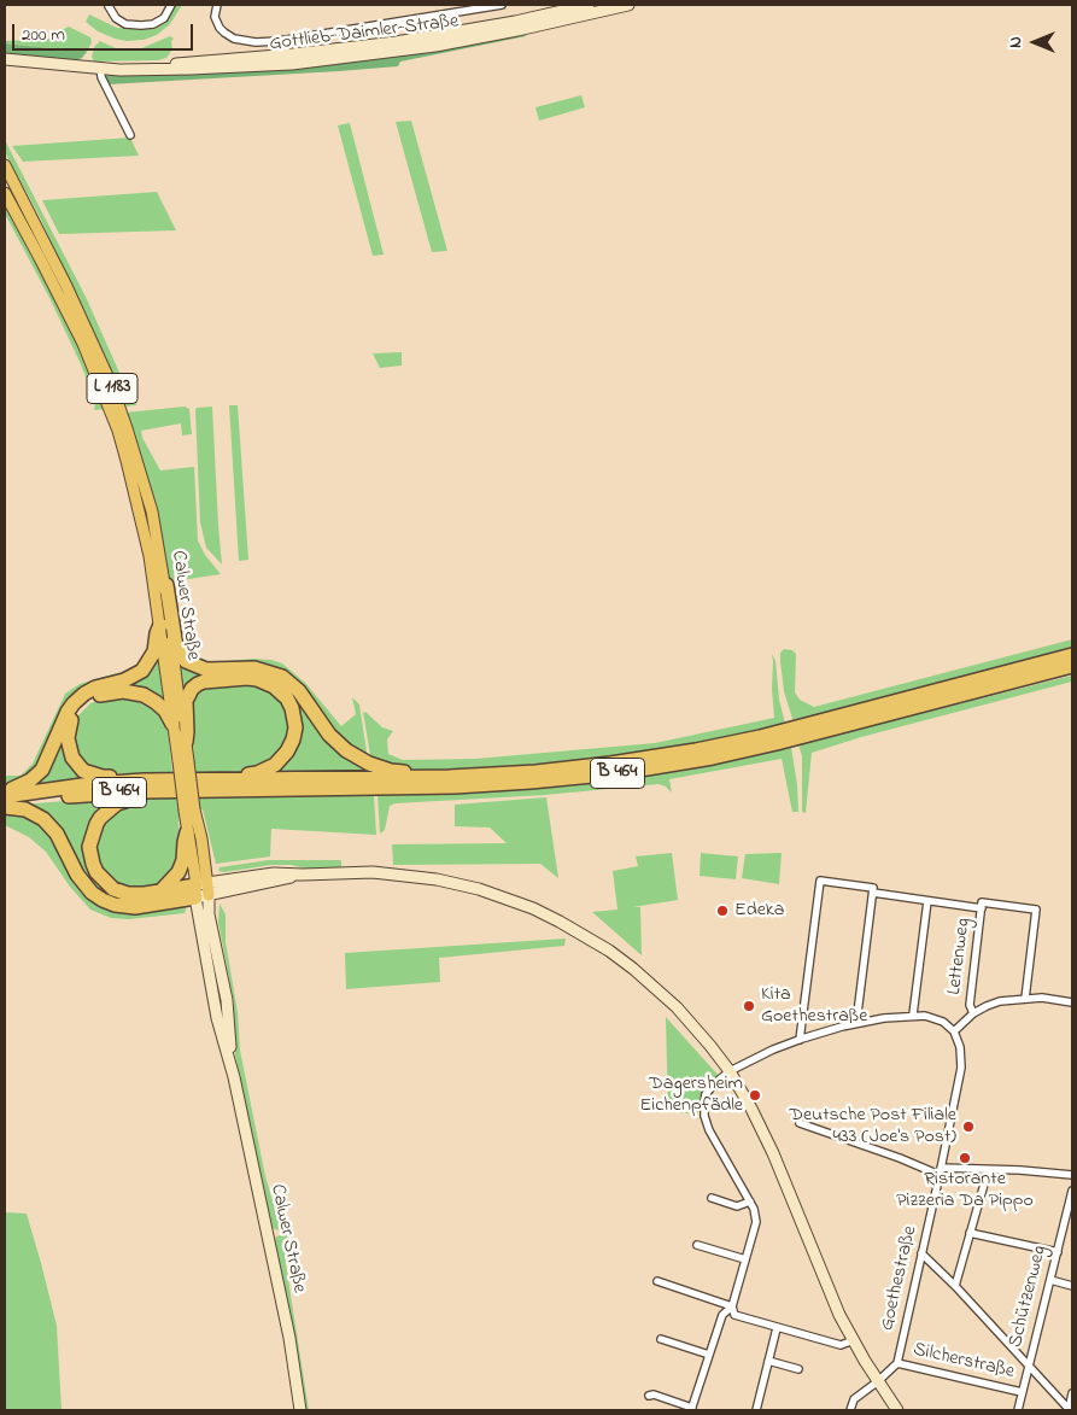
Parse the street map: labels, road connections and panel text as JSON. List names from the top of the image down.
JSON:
{
  "streets": {
    "highway": ["B 464"],
    "main road": ["Gottlieb-Daimler-Straße", "L 1183", "Calwer Straße"],
    "street": [
      "Lettenweg",
      "Goethestraße",
      "Schützenweg",
      "Silcherstraße"
    ]
  },
  "crossings": [
    ["Goethestraße", "Silcherstraße"],
    ["Schützenweg", "Silcherstraße"]
  ],
  "places": [
    "Edeka",
    "Kita Goethestraße",
    "Dagersheim Eichenpfädle",
    "Deutsche Post Filiale 433 (Joe's Post)",
    "Ristorante Pizzeria Da Pippo"
  ],
  "scale_bar": "200 m",
  "north": "left"
}
